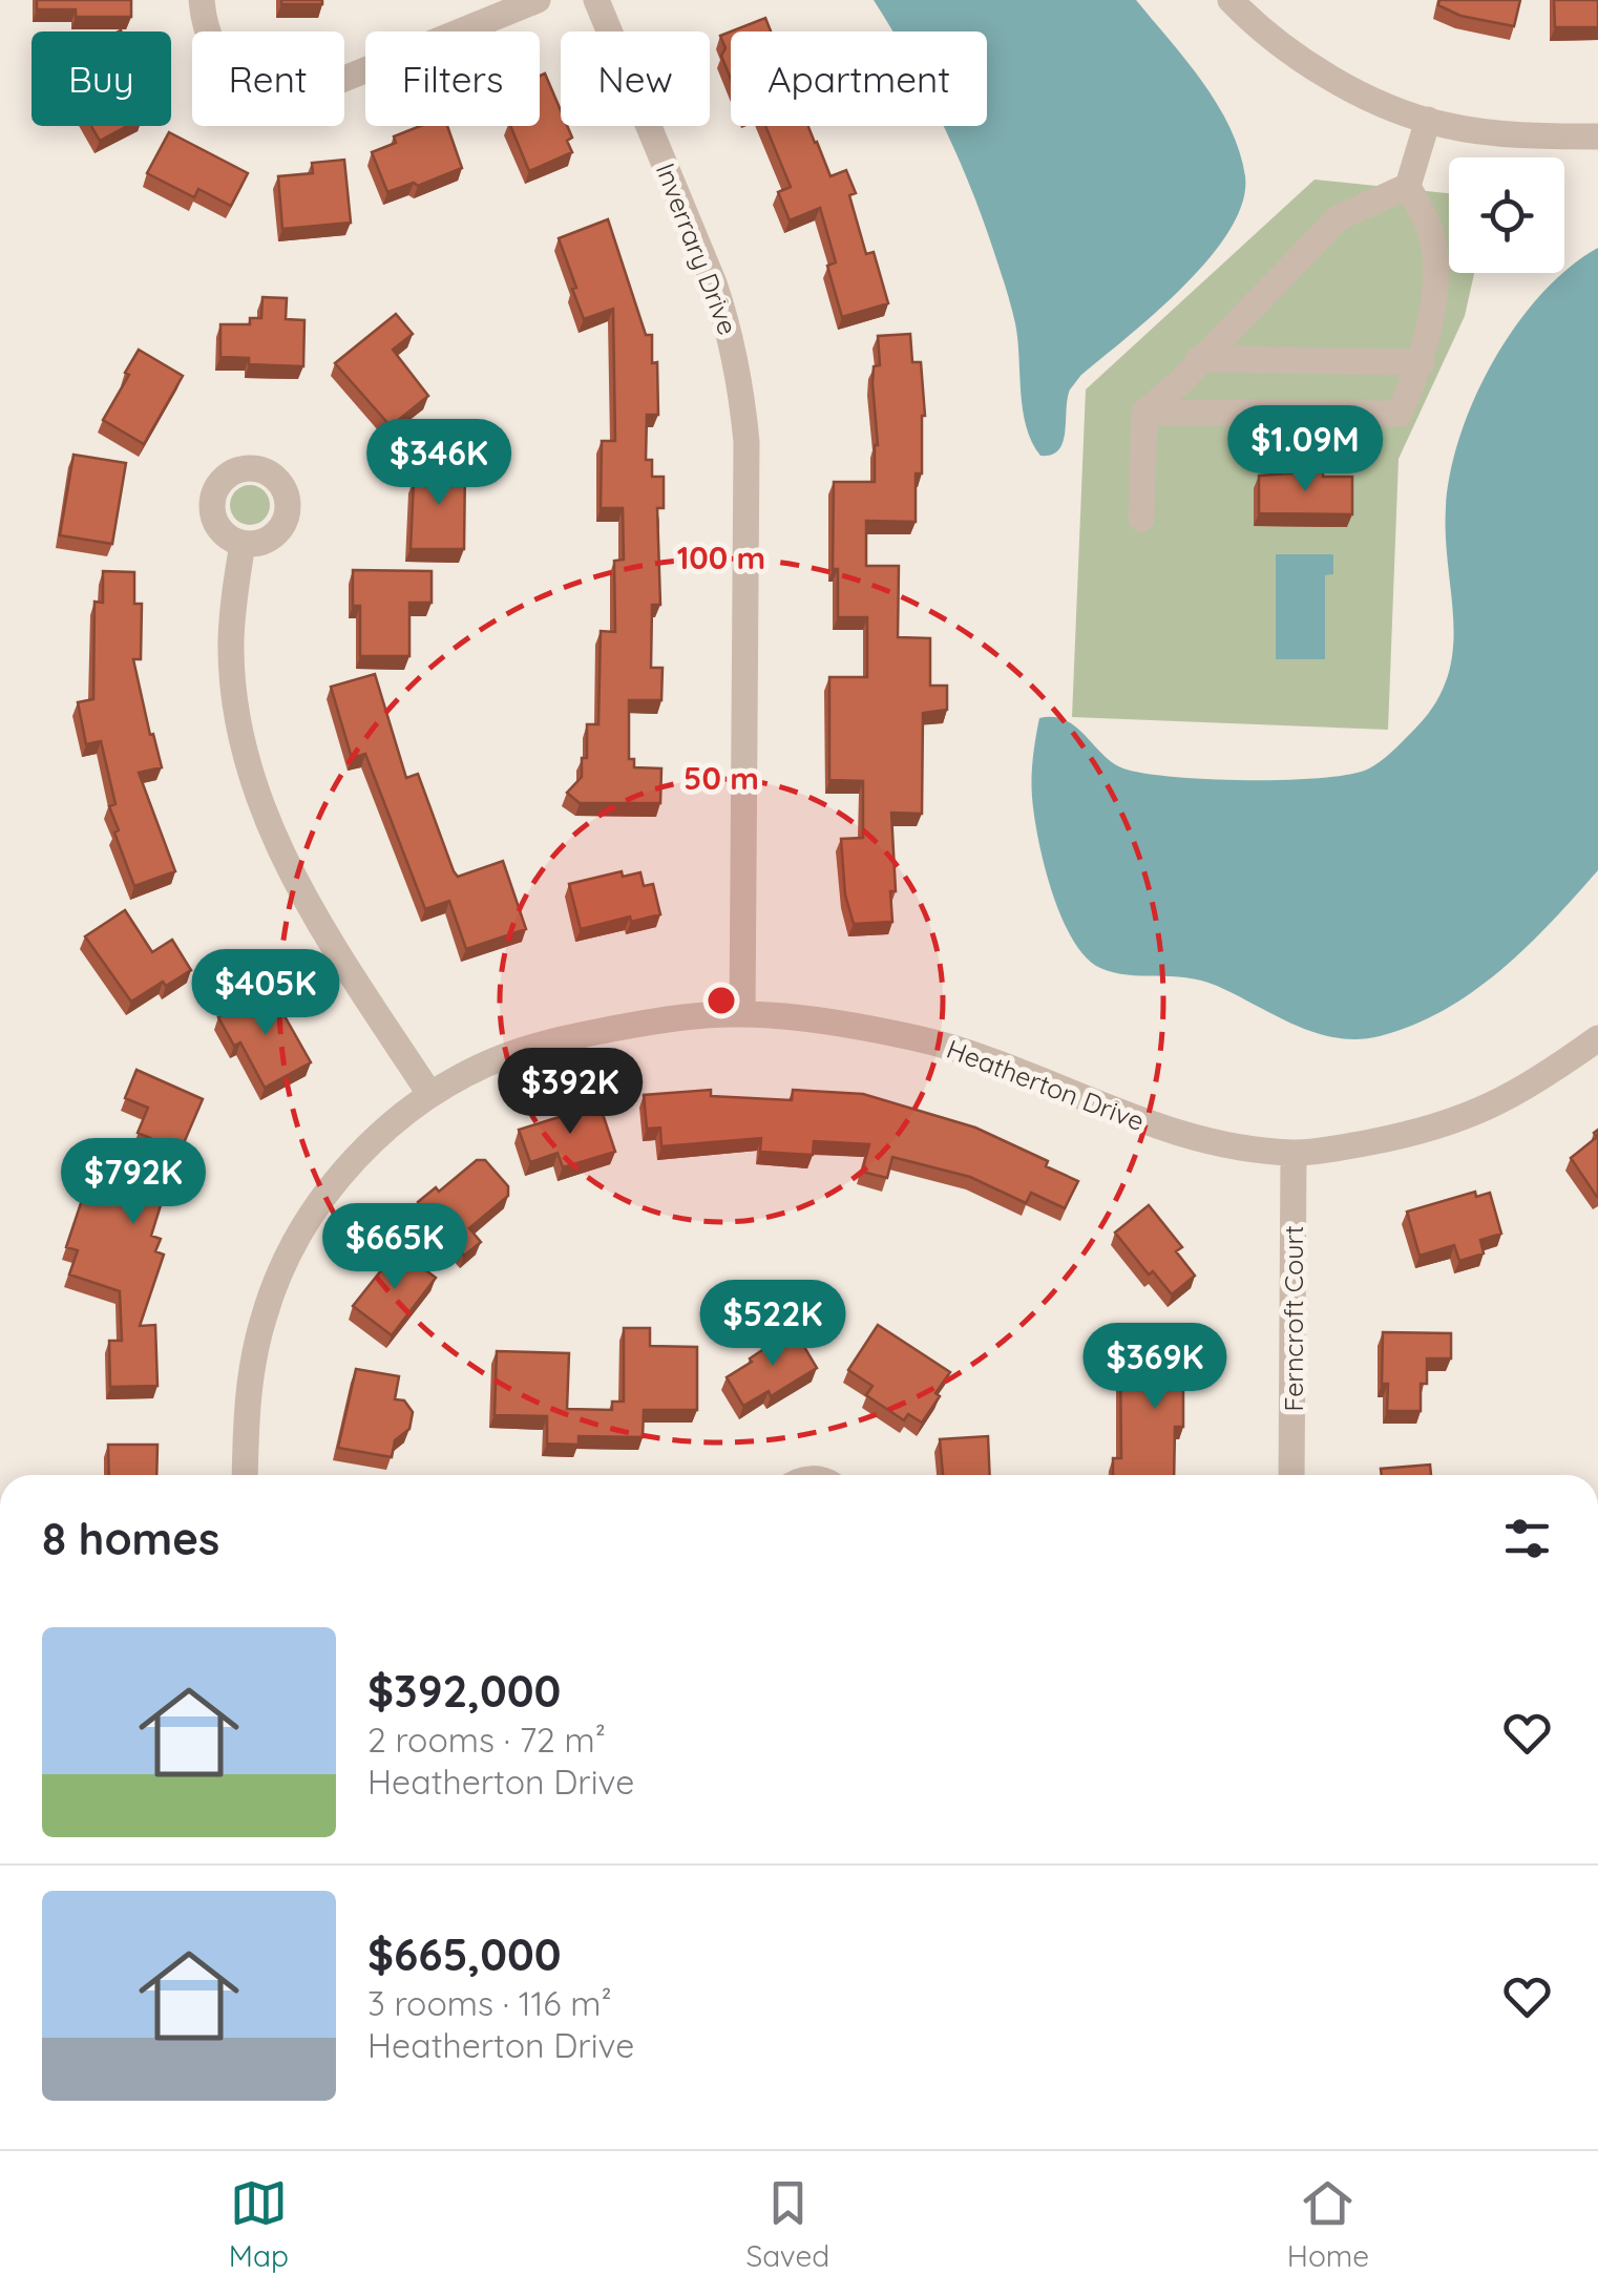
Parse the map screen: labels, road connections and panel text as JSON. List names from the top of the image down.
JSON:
{
  "streets": {
    "street": ["Inverrary Drive", "Heatherton Drive", "Ferncroft Court"]
  },
  "crossings": [
    ["Inverrary Drive", "Heatherton Drive"],
    ["Heatherton Drive", "Ferncroft Court"]
  ],
  "page": {
    "chip": [
      "Buy",
      "Rent",
      "Filters",
      "New",
      "Apartment"
    ],
    "price": [
      "$1.09M",
      "$346K",
      "$405K",
      "$392K",
      "$792K",
      "$665K",
      "$522K",
      "$369K"
    ],
    "heading": "8 homes",
    "list": [
      {
        "name": "$392,000",
        "note": "2 rooms · 72 m² · Heatherton Drive"
      },
      {
        "name": "$665,000",
        "note": "3 rooms · 116 m² · Heatherton Drive"
      }
    ],
    "tabs": ["Map", "Saved", "Home"]
  },
  "rings": ["100 m", "50 m"]
}
